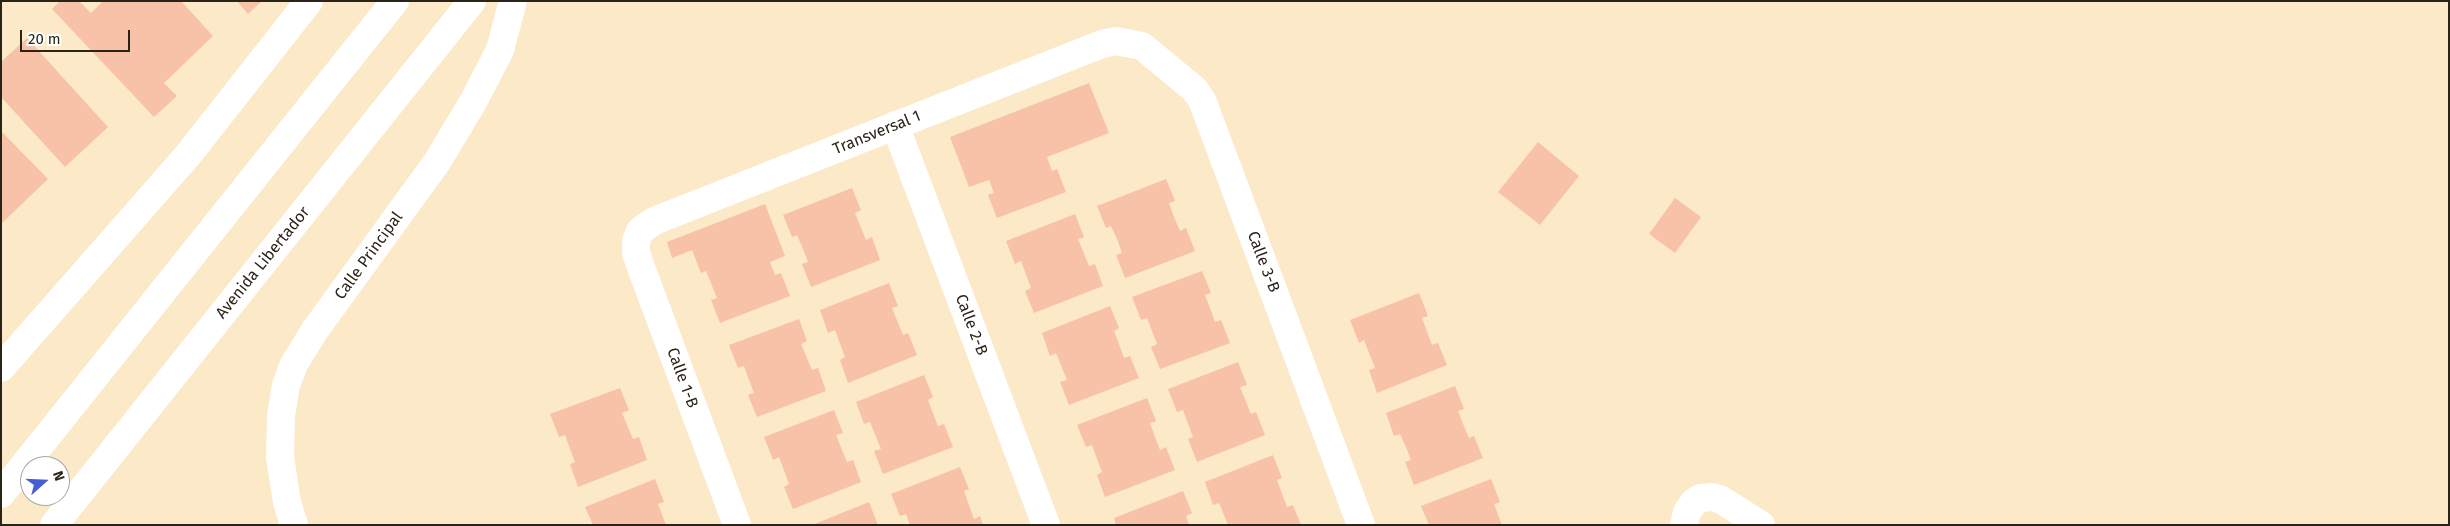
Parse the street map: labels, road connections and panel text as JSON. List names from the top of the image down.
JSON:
{
  "streets": {
    "street": [
      "Transversal 1",
      "Calle Principal",
      "Calle 3-B",
      "Avenida Libertador",
      "Calle 2-B",
      "Calle 1-B"
    ]
  },
  "crossings": [
    ["Transversal 1", "Calle 3-B"],
    ["Transversal 1", "Calle 2-B"],
    ["Transversal 1", "Calle 1-B"]
  ],
  "scale_bar": "20 m",
  "north": "right"
}
